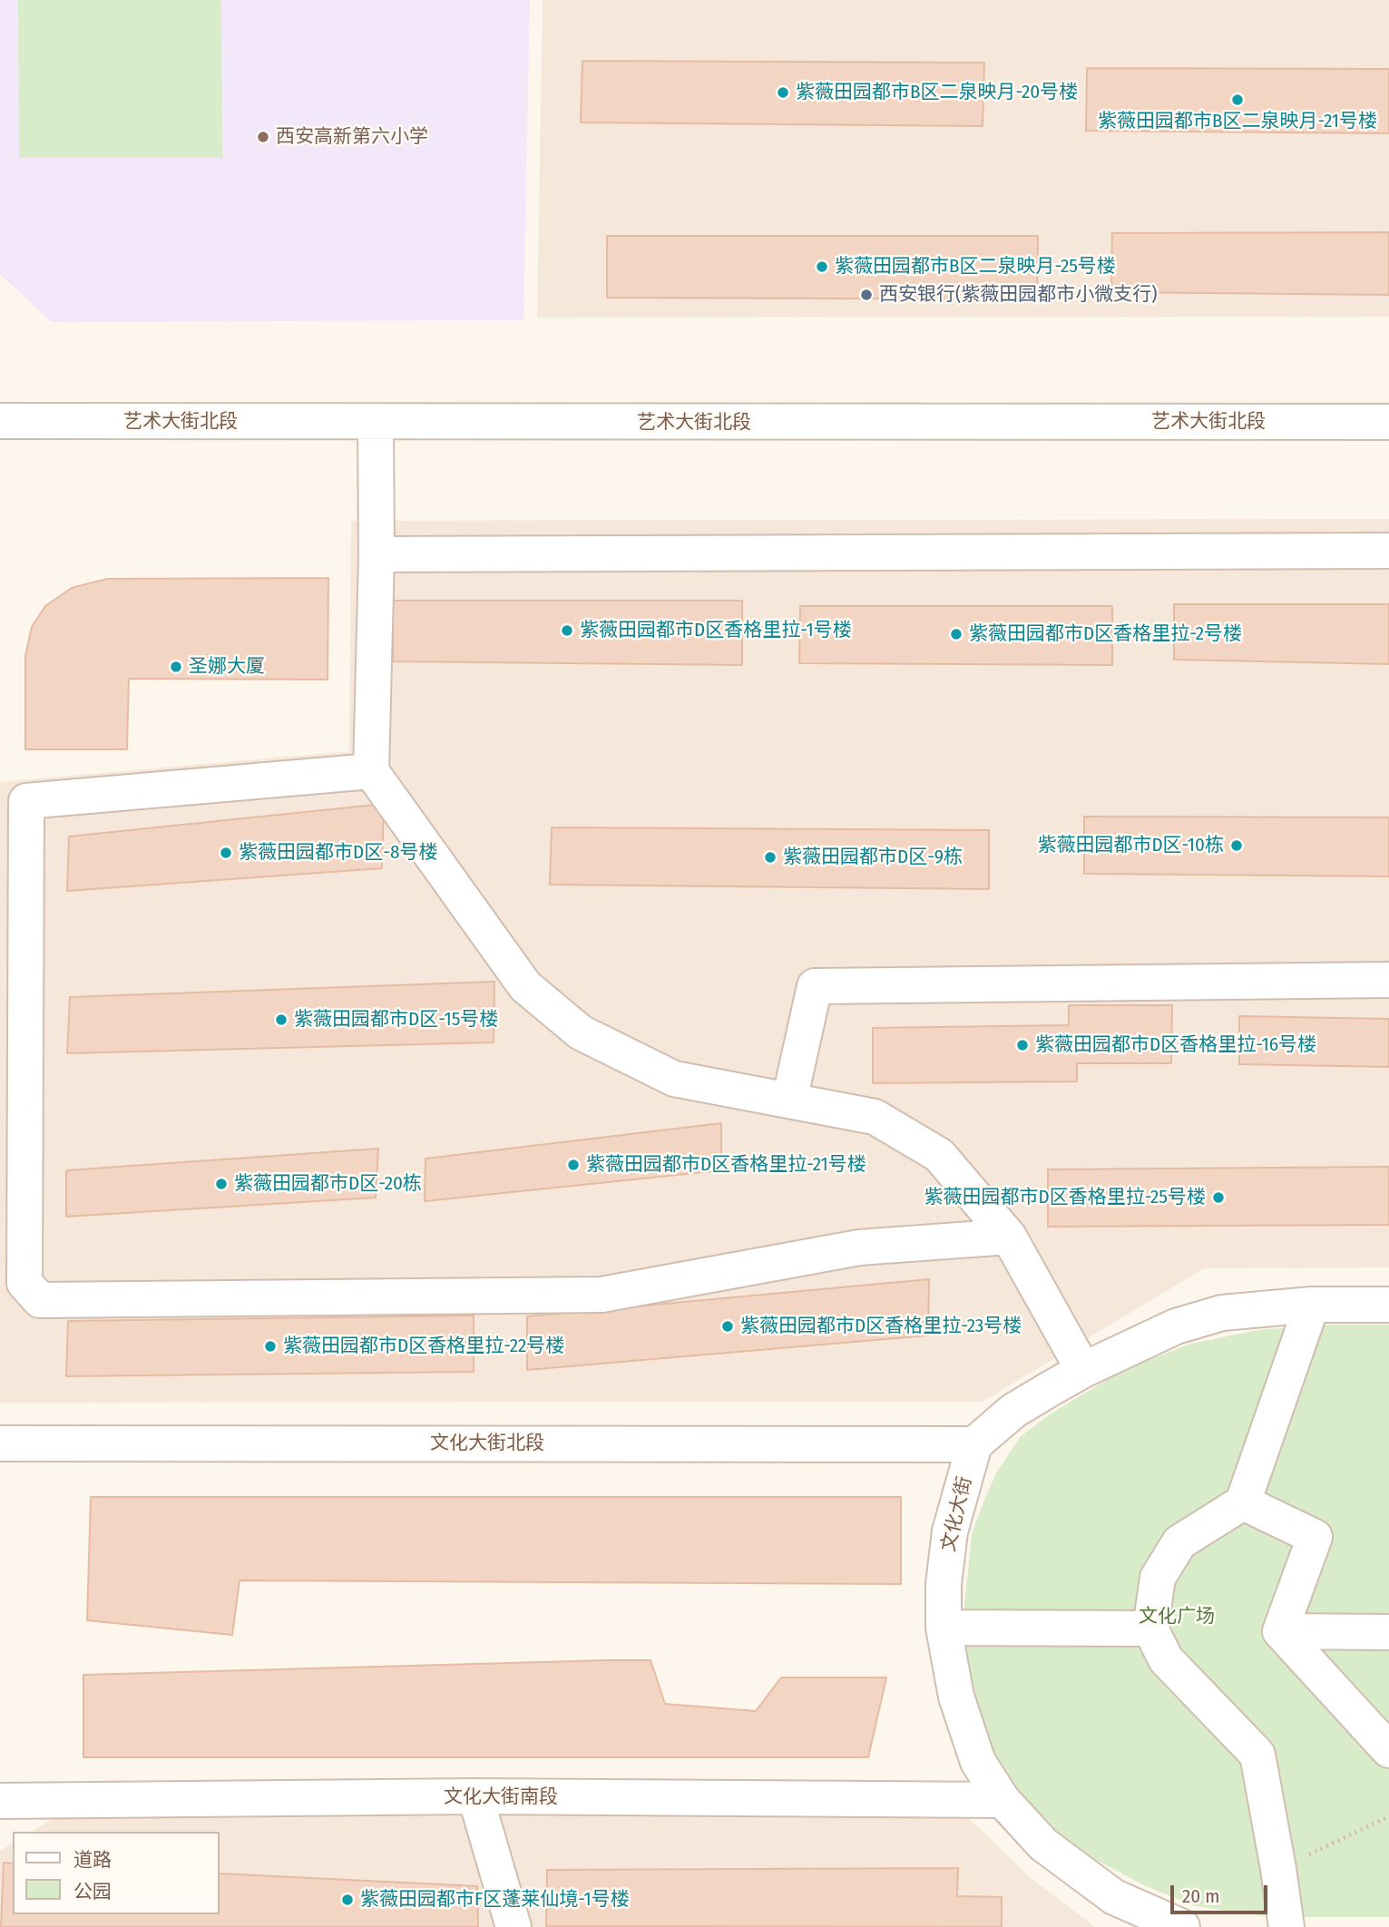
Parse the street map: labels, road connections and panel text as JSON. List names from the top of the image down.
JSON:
{
  "streets": {
    "street": [
      "艺术大街北段",
      "文化大街北段",
      "文化大街",
      "文化大街南段"
    ]
  },
  "crossings": [
    ["文化大街北段", "文化大街"],
    ["文化大街", "文化大街南段"]
  ],
  "parks": ["文化广场"],
  "places": [
    "紫薇田园都市B区二泉映月-20号楼",
    "紫薇田园都市B区二泉映月-21号楼",
    "西安高新第六小学",
    "紫薇田园都市B区二泉映月-25号楼",
    "西安银行(紫薇田园都市小微支行)",
    "紫薇田园都市D区香格里拉-1号楼",
    "紫薇田园都市D区香格里拉-2号楼",
    "圣娜大厦",
    "紫薇田园都市D区-10栋",
    "紫薇田园都市D区-8号楼",
    "紫薇田园都市D区-9栋",
    "紫薇田园都市D区-15号楼",
    "紫薇田园都市D区香格里拉-16号楼",
    "紫薇田园都市D区香格里拉-21号楼",
    "紫薇田园都市D区-20栋",
    "紫薇田园都市D区香格里拉-25号楼",
    "紫薇田园都市D区香格里拉-23号楼",
    "紫薇田园都市D区香格里拉-22号楼",
    "紫薇田园都市F区蓬莱仙境-1号楼"
  ],
  "legend": ["道路", "公园"],
  "scale_bar": "20 m"
}
